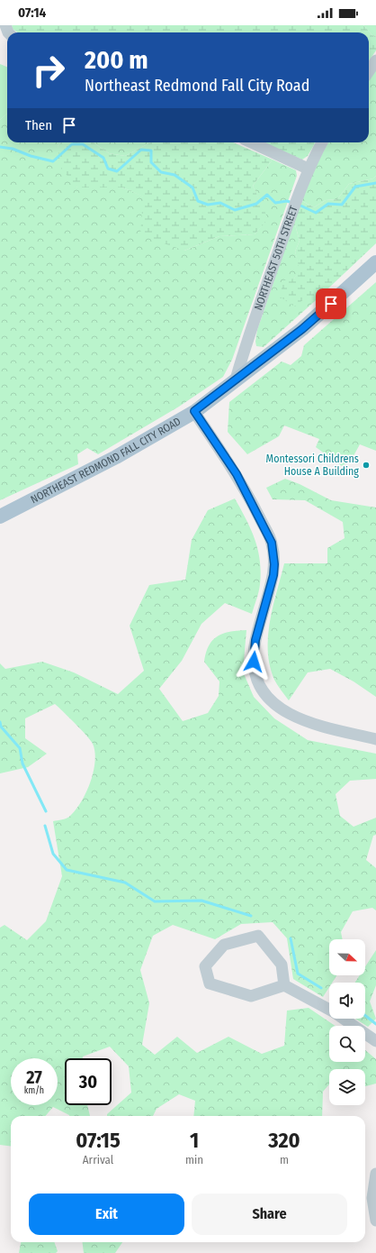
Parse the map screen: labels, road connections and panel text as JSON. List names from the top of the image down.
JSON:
{
  "streets": {
    "main road": ["NORTHEAST REDMOND FALL CITY ROAD"],
    "street": ["NORTHEAST 50TH STREET"]
  },
  "crossings": [
    ["NORTHEAST 50TH STREET", "NORTHEAST REDMOND FALL CITY ROAD"]
  ],
  "places": ["Montessori Childrens House A Building"],
  "north": "right",
  "page": {
    "status": "07:14",
    "turn": ["200 m", "Northeast Redmond Fall City Road"],
    "then": "Then",
    "speed": "27 km/h",
    "limit": "30",
    "eta": [
      "07:15",
      "Arrival",
      "1",
      "min",
      "320",
      "m"
    ],
    "buttons": ["Exit", "Share"]
  }
}
